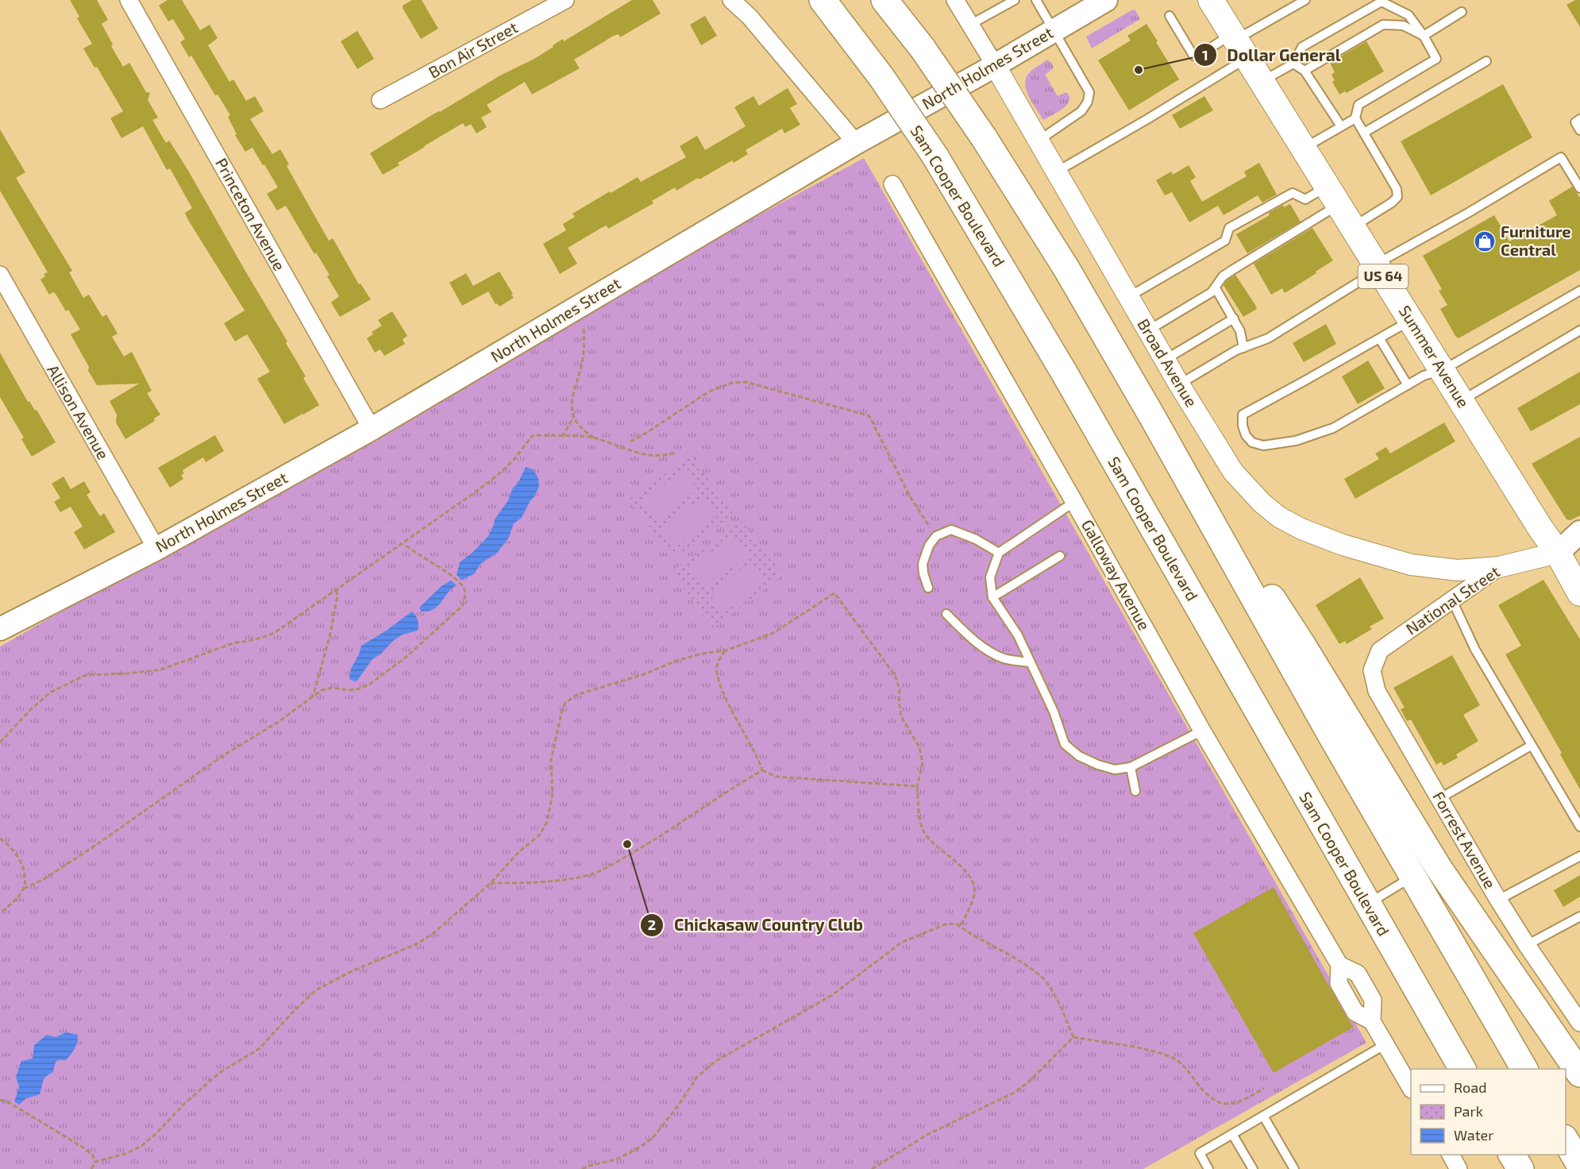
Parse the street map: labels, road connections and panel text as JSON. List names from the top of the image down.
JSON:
{
  "streets": {
    "highway": ["Sam Cooper Boulevard"],
    "main road": [
      "North Holmes Street",
      "US 64",
      "Summer Avenue",
      "National Street"
    ],
    "street": [
      "Bon Air Street",
      "Princeton Avenue",
      "Broad Avenue",
      "Allison Avenue",
      "Galloway Avenue",
      "Forrest Avenue"
    ]
  },
  "crossings": [
    ["North Holmes Street", "Princeton Avenue"],
    ["North Holmes Street", "Broad Avenue"],
    ["North Holmes Street", "Allison Avenue"],
    ["Summer Avenue", "National Street"],
    ["Broad Avenue", "National Street"],
    ["National Street", "Forrest Avenue"]
  ],
  "places": {
    "other": ["Dollar General", "Chickasaw Country Club"],
    "shop": ["Furniture Central"]
  },
  "legend": ["Road", "Park", "Water"]
}
